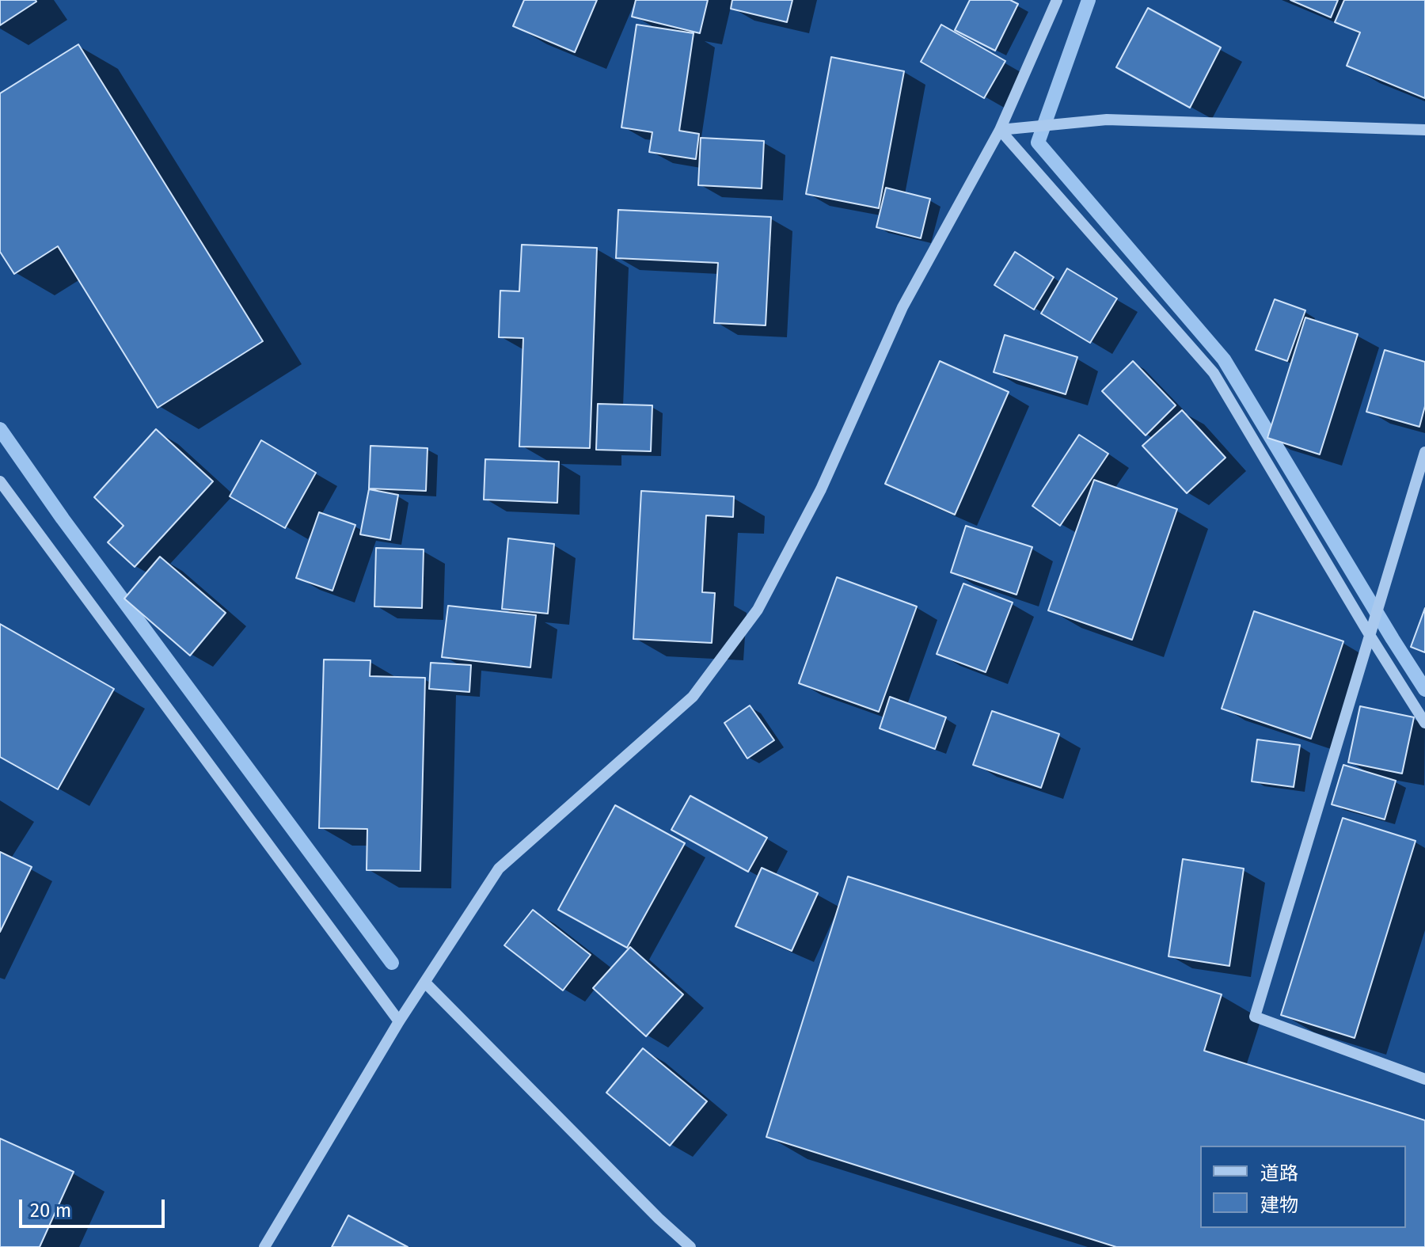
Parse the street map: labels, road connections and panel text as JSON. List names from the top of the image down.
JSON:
{
  "legend": ["道路", "建物"],
  "scale_bar": "20 m"
}
